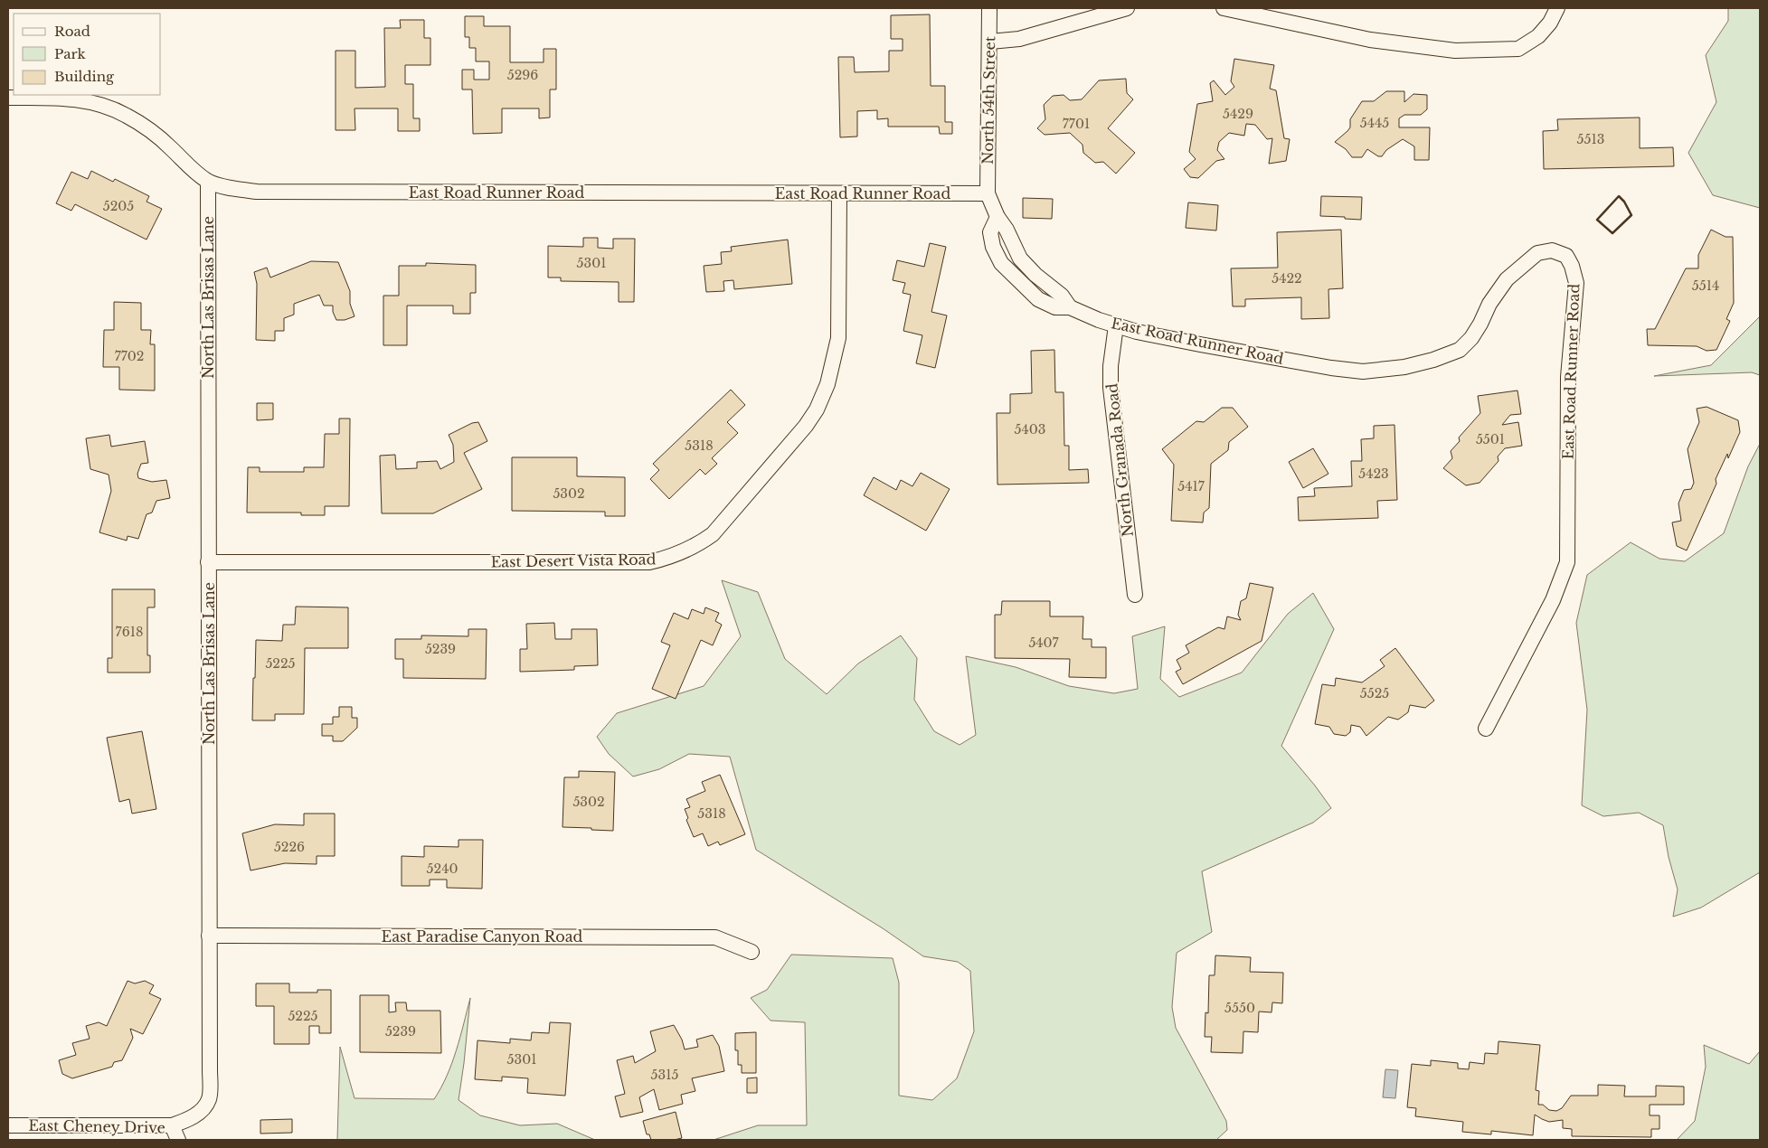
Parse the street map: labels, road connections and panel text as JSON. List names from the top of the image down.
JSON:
{
  "streets": {
    "street": [
      "North 54th Street",
      "East Road Runner Road",
      "North Las Brisas Lane",
      "North Granada Road",
      "East Desert Vista Road",
      "East Paradise Canyon Road",
      "East Cheney Drive"
    ]
  },
  "crossings": [
    ["North 54th Street", "East Road Runner Road"],
    ["East Road Runner Road", "North Las Brisas Lane"],
    ["East Road Runner Road", "North Granada Road"],
    ["East Road Runner Road", "East Desert Vista Road"],
    ["North Las Brisas Lane", "East Desert Vista Road"],
    ["North Las Brisas Lane", "East Paradise Canyon Road"],
    ["North Las Brisas Lane", "East Cheney Drive"]
  ],
  "house_numbers": [
    "5296",
    "5429",
    "5445",
    "7701",
    "5513",
    "5205",
    "5301",
    "5422",
    "5514",
    "7702",
    "5403",
    "5501",
    "5318",
    "5423",
    "5417",
    "5302",
    "7618",
    "5407",
    "5239",
    "5225",
    "5525",
    "5302",
    "5318",
    "5226",
    "5240",
    "5550",
    "5225",
    "5239",
    "5301",
    "5315"
  ],
  "legend": ["Road", "Park", "Building"]
}
